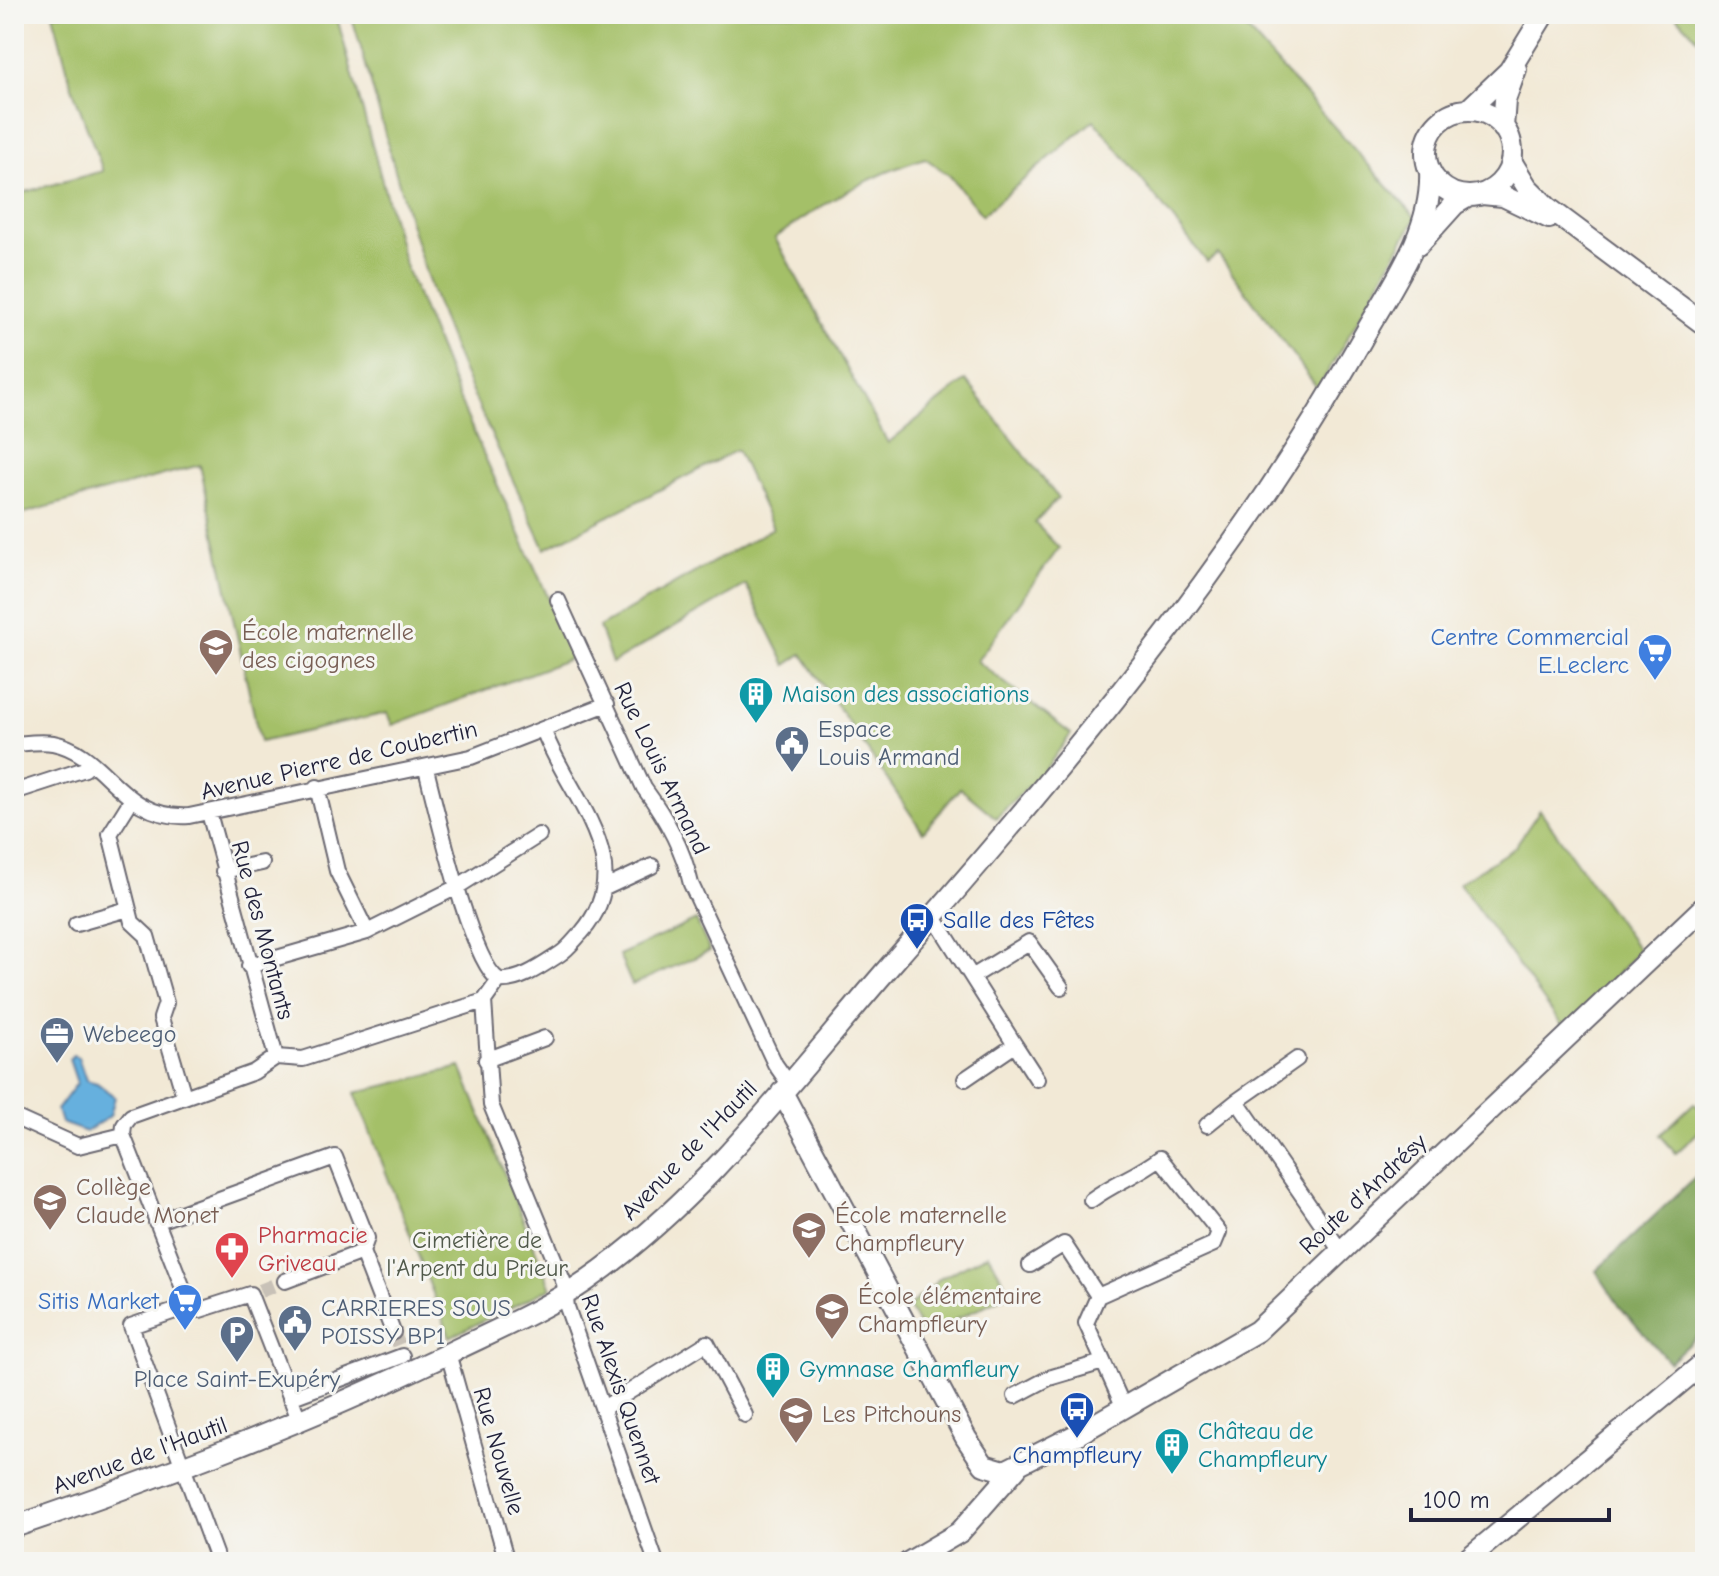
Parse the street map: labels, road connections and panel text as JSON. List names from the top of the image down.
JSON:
{
  "streets": {
    "street": [
      "Avenue Pierre de Coubertin",
      "Rue Louis Armand",
      "Rue des Montants",
      "Avenue de l'Hautil",
      "Route d'Andrésy",
      "Rue Alexis Quennet",
      "Rue Nouvelle"
    ]
  },
  "crossings": [
    ["Avenue Pierre de Coubertin", "Rue Louis Armand"],
    ["Avenue Pierre de Coubertin", "Rue des Montants"],
    ["Rue Louis Armand", "Avenue de l'Hautil"],
    ["Avenue de l'Hautil", "Rue Alexis Quennet"],
    ["Avenue de l'Hautil", "Rue Nouvelle"]
  ],
  "parks": ["Cimetière de l'Arpent du Prieur"],
  "places": {
    "school or university": [
      "École maternelle des cigognes",
      "Collège Claude Monet",
      "École maternelle Champfleury",
      "École élémentaire Champfleury",
      "Les Pitchouns"
    ],
    "supermarket": ["Centre Commercial E.Leclerc", "Sitis Market"],
    "building": ["Maison des associations", "Gymnase Chamfleury", "Château de Champfleury"],
    "public building": ["Espace Louis Armand", "CARRIERES SOUS POISSY BP1"],
    "bus stop": ["Salle des Fêtes", "Champfleury"],
    "office": ["Webeego"],
    "pharmacy": ["Pharmacie Griveau"],
    "parking": ["Place Saint-Exupéry"]
  },
  "scale_bar": "100 m"
}
